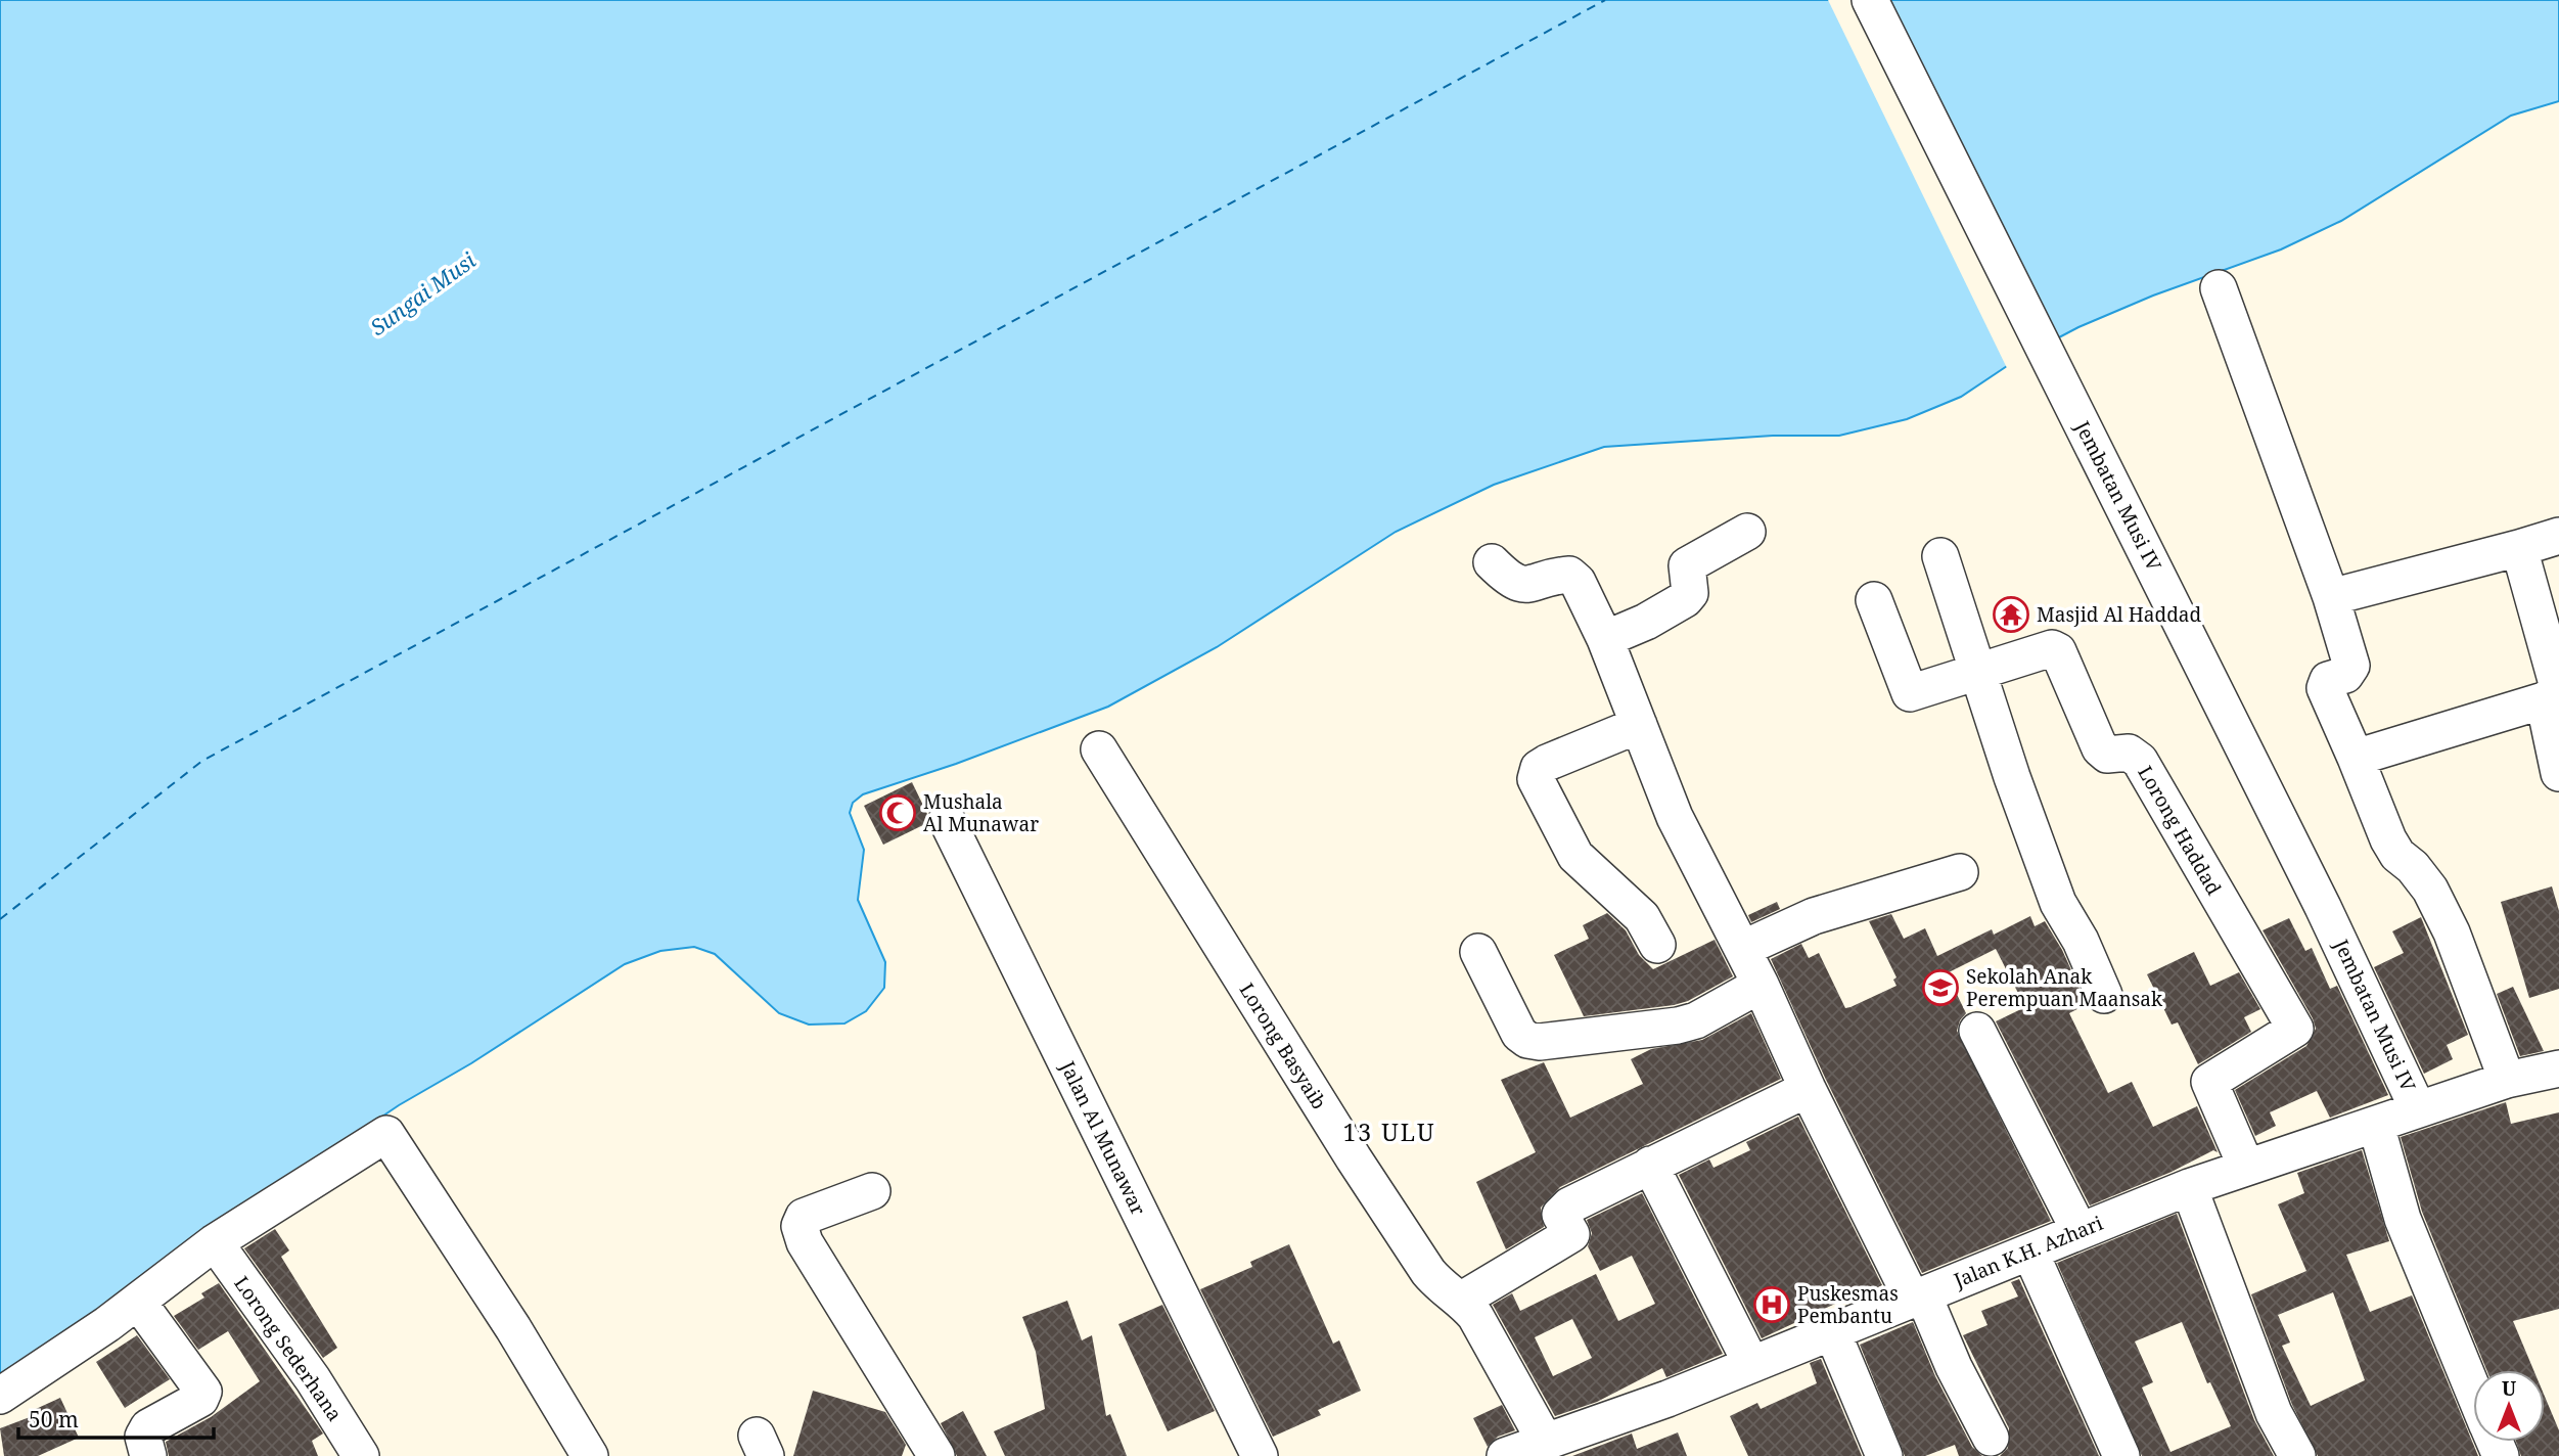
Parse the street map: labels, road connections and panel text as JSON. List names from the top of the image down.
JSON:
{
  "streets": {
    "street": [
      "Jembatan Musi IV",
      "Lorong Haddad",
      "Lorong Basyaib",
      "Jalan Al Munawar",
      "Jalan K.H. Azhari",
      "Lorong Sederhana"
    ]
  },
  "crossings": [
    ["Jembatan Musi IV", "Jalan K.H. Azhari"],
    ["Lorong Haddad", "Jalan K.H. Azhari"],
    ["Lorong Basyaib", "Jalan K.H. Azhari"]
  ],
  "districts": ["13 ULU"],
  "water": ["Sungai Musi"],
  "places": {
    "temple": ["Masjid Al Haddad"],
    "mosque": ["Mushala Al Munawar"],
    "school or university": ["Sekolah Anak Perempuan Maansak"],
    "hospital": ["Puskesmas Pembantu"]
  },
  "scale_bar": "50 m",
  "north": "top"
}
